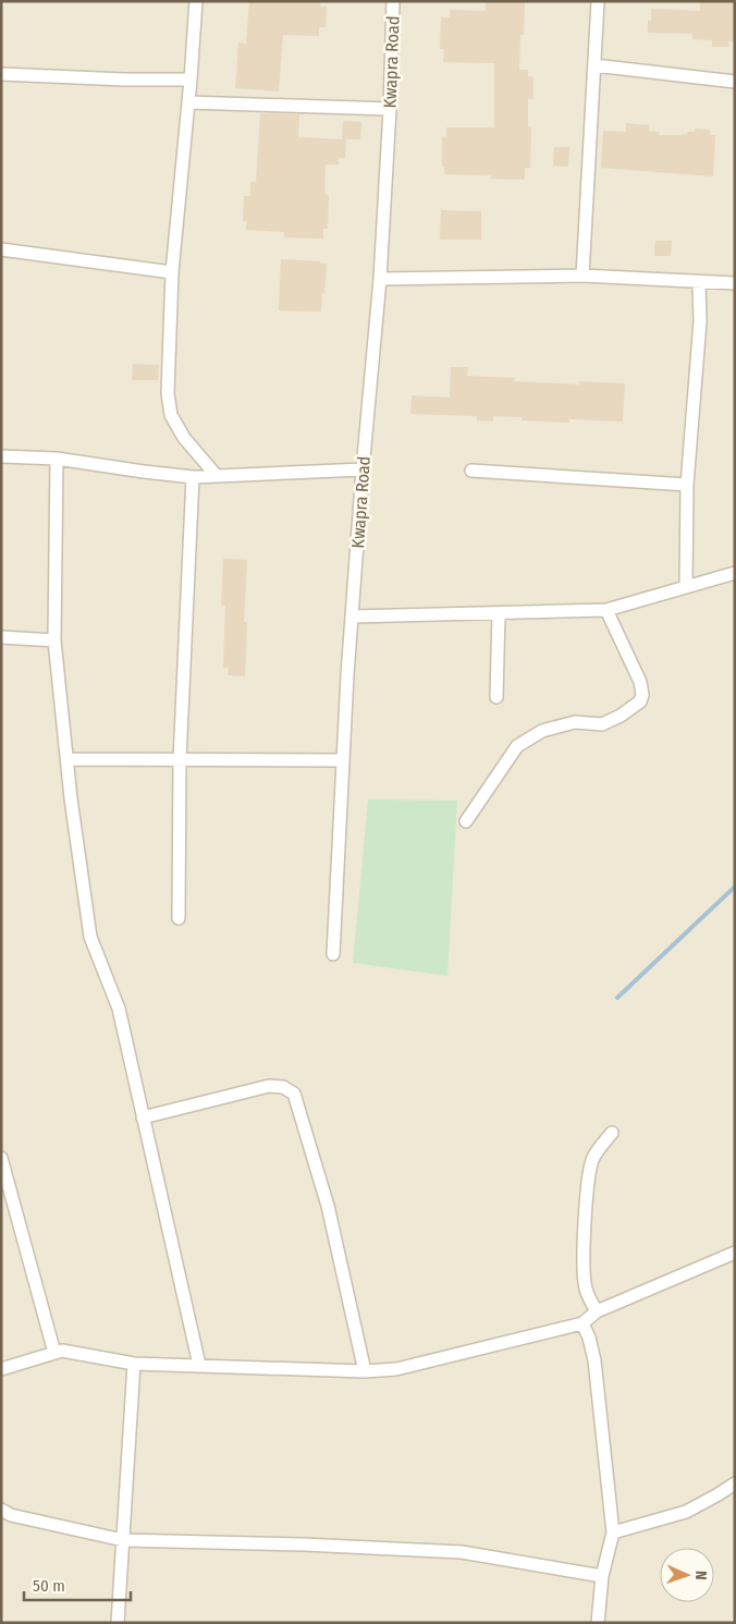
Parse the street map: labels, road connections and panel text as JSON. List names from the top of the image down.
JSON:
{
  "streets": {
    "street": ["Kwapra Road"]
  },
  "scale_bar": "50 m",
  "north": "right"
}
